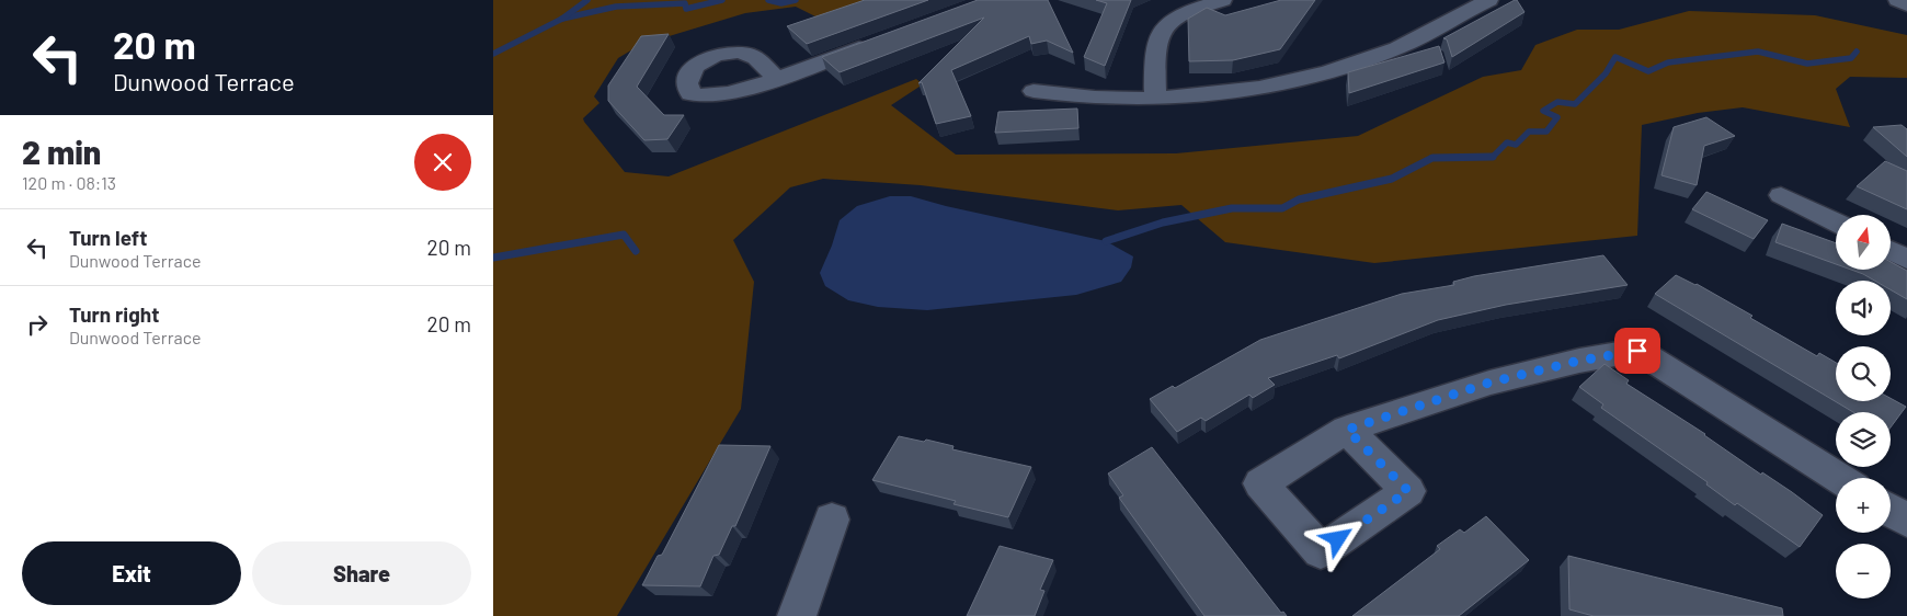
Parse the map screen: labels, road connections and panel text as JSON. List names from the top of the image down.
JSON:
{
  "north": "top",
  "page": {
    "turn": ["20 m", "Dunwood Terrace"],
    "heading": ["2 min", "120 m · 08:13"],
    "list": [
      {
        "name": "Turn left",
        "note": "Dunwood Terrace",
        "value": "20 m"
      },
      {
        "name": "Turn right",
        "note": "Dunwood Terrace",
        "value": "20 m"
      }
    ],
    "map_buttons": ["+", "−"],
    "buttons": ["Exit", "Share"]
  }
}
